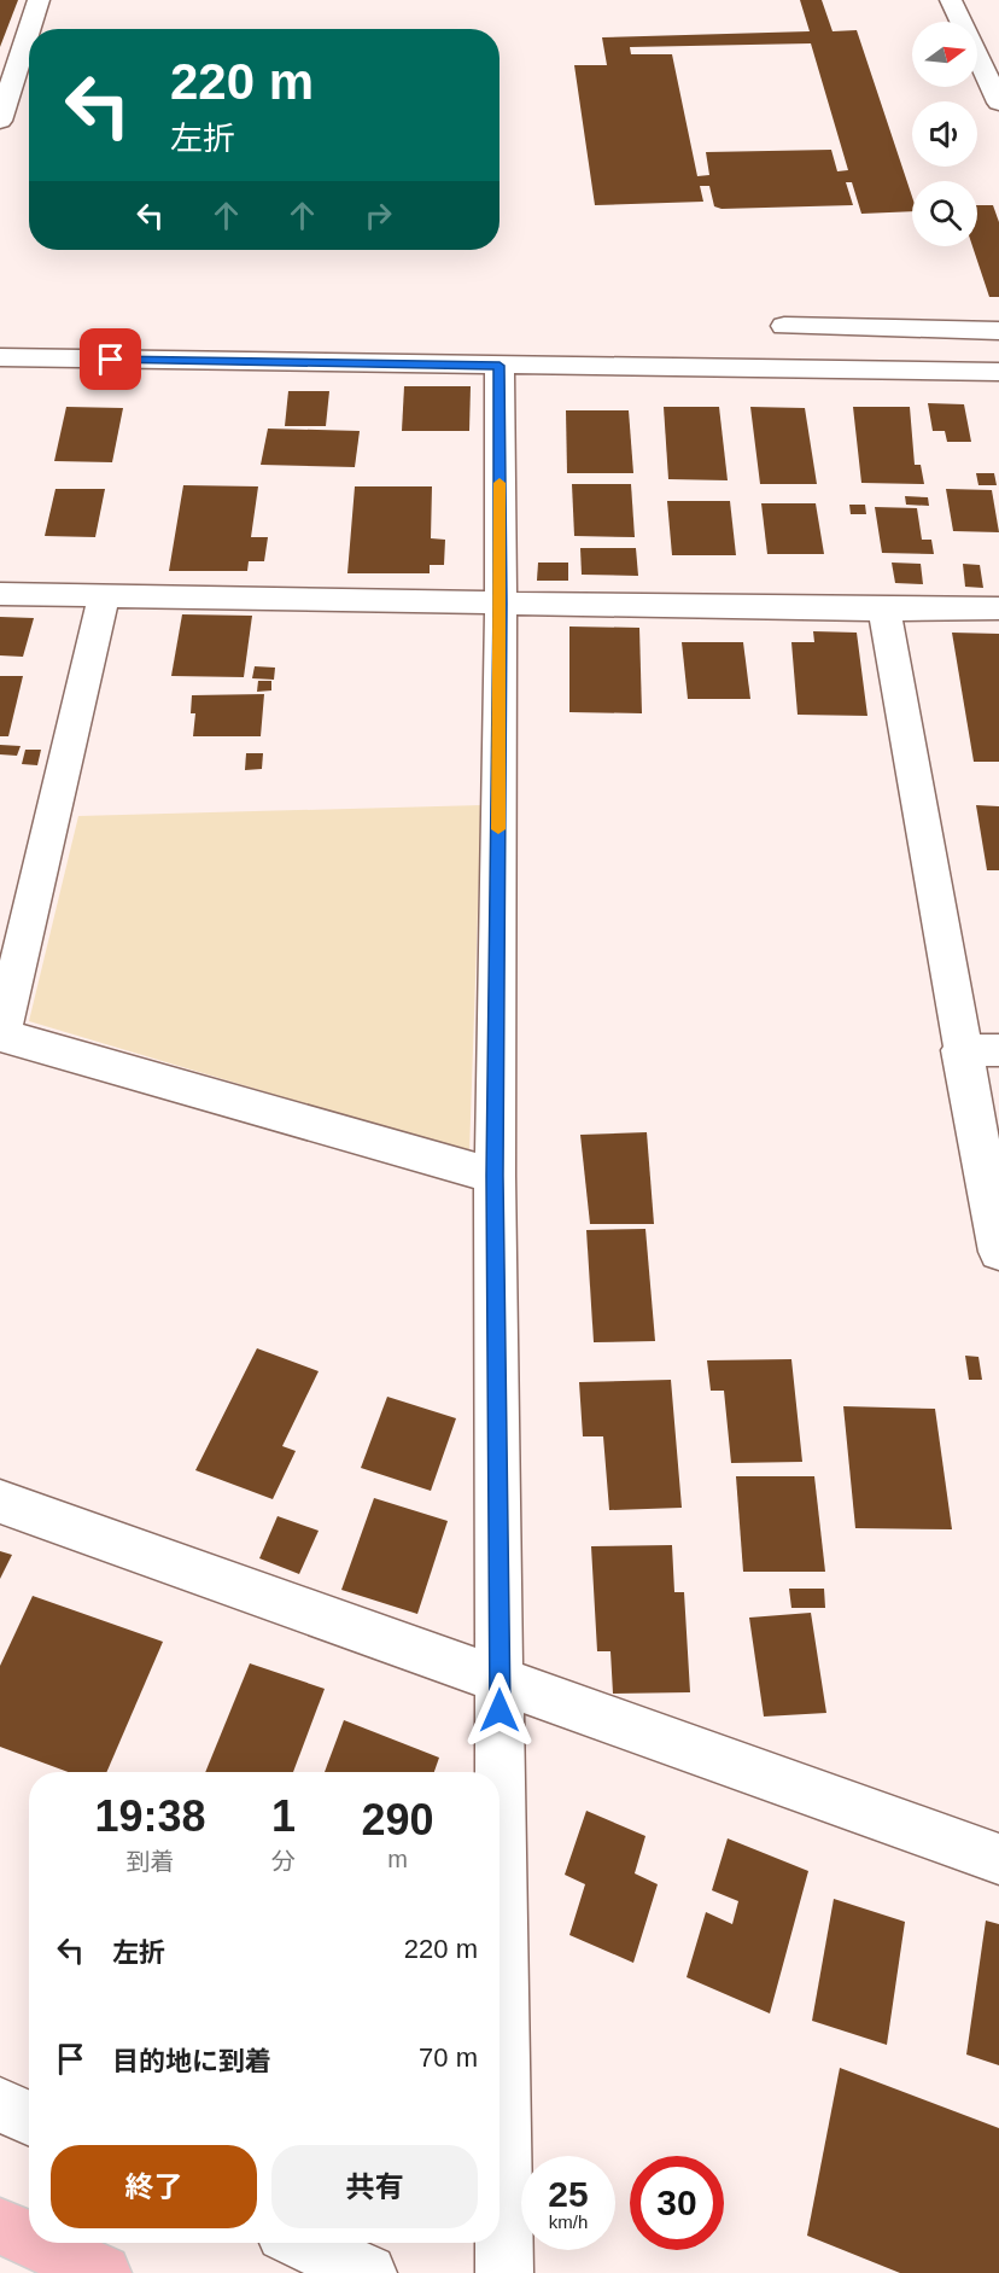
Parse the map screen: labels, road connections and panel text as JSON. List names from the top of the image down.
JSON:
{
  "north": "right",
  "page": {
    "turn": ["220 m", "左折"],
    "eta": [
      "19:38",
      "到着",
      "1",
      "分",
      "290",
      "m"
    ],
    "list": [
      {
        "name": "左折",
        "value": "220 m"
      },
      {
        "name": "目的地に到着",
        "value": "70 m"
      }
    ],
    "buttons": ["終了", "共有"],
    "speed": "25 km/h",
    "limit": "30"
  }
}
